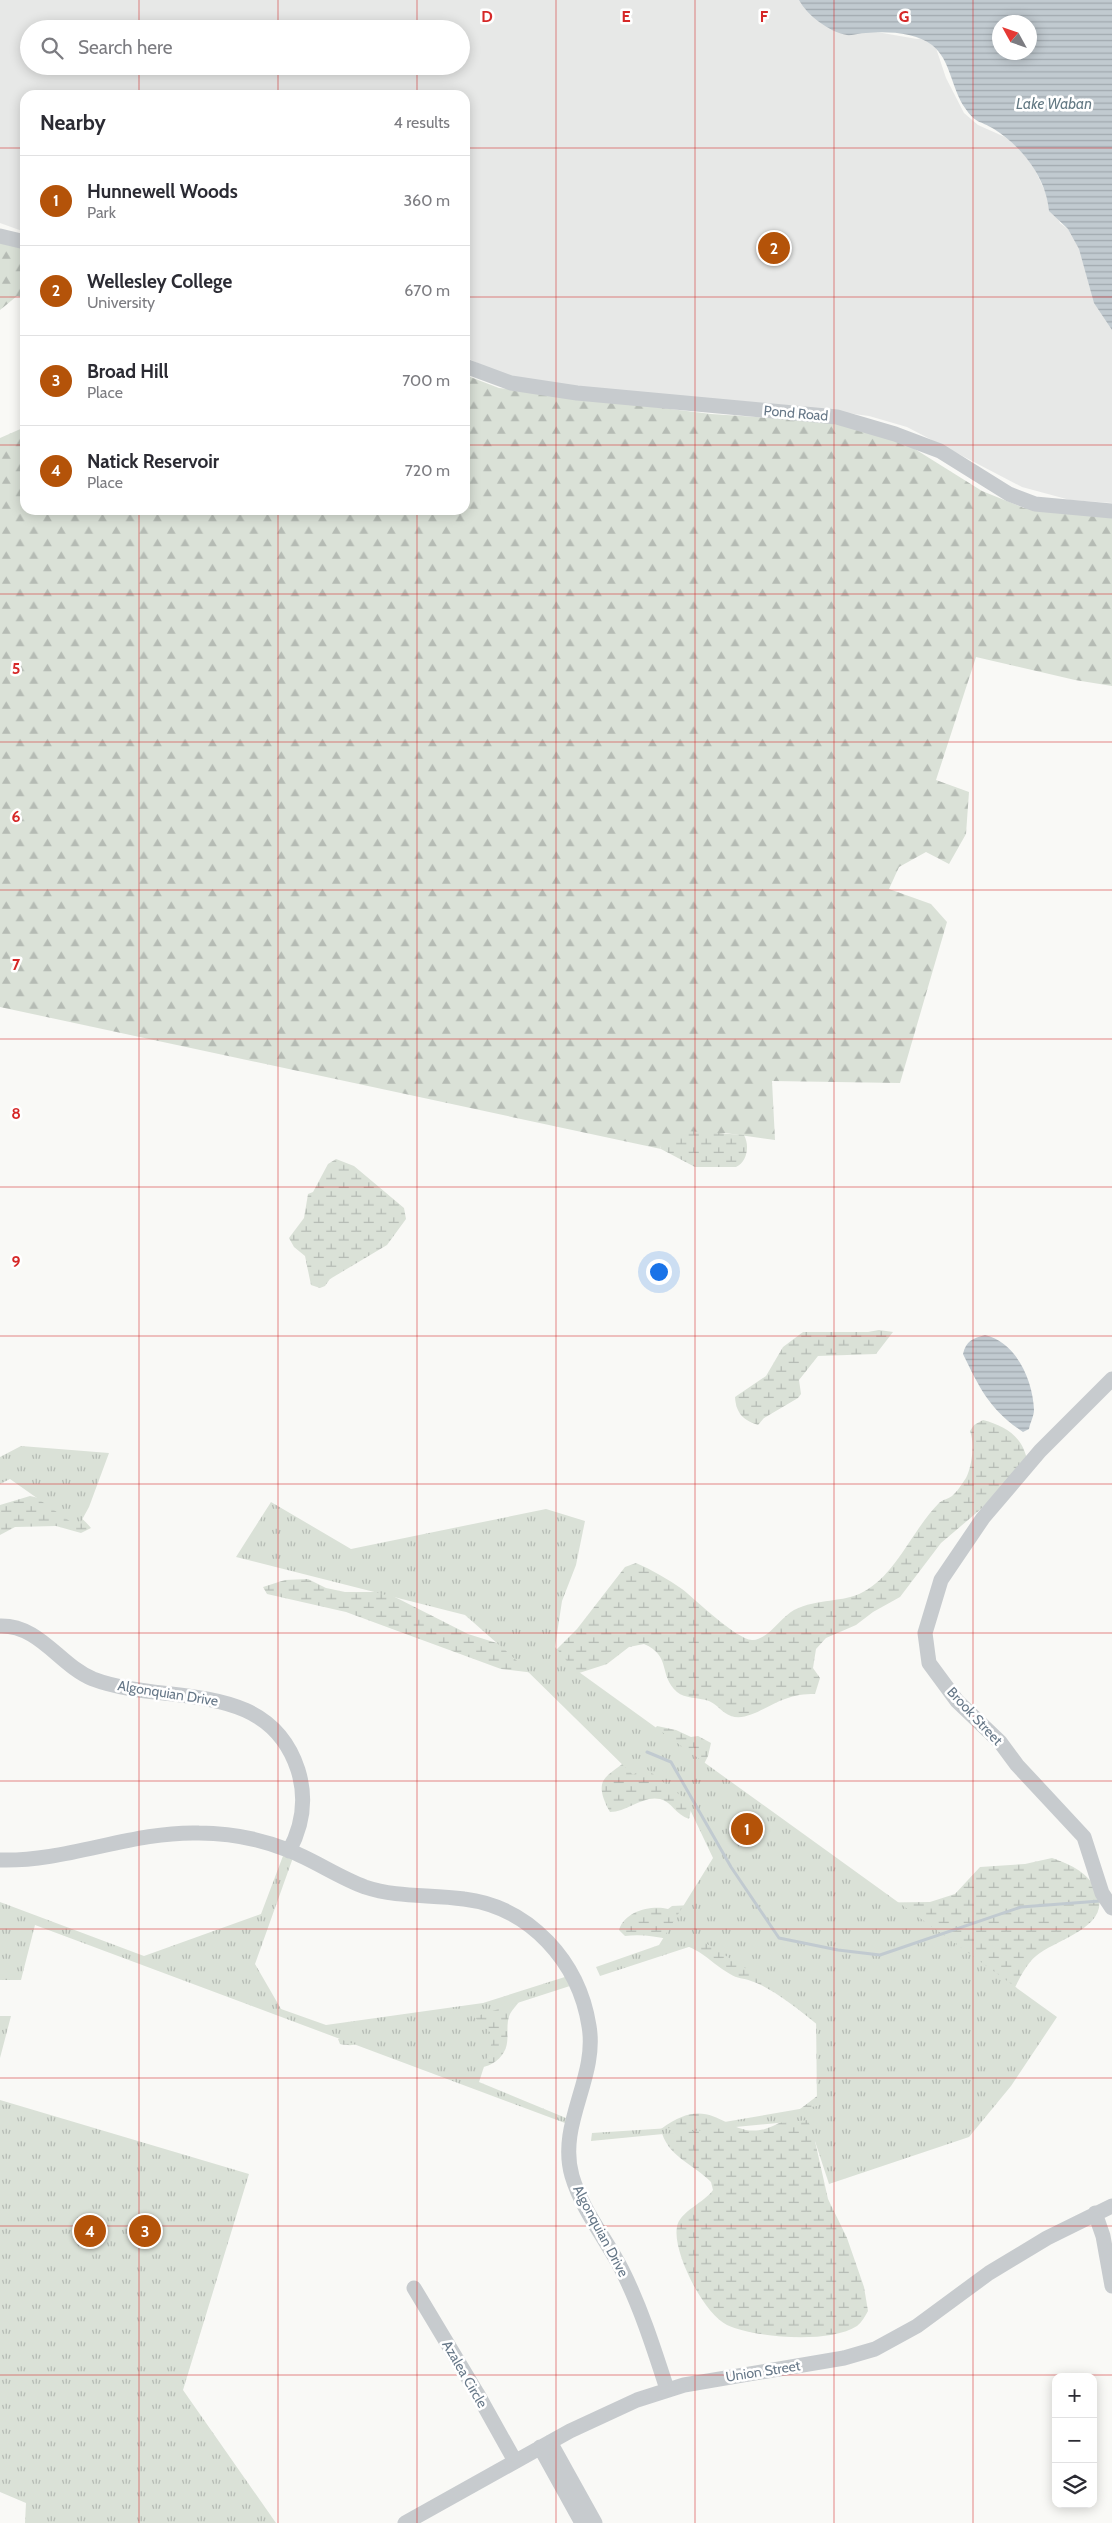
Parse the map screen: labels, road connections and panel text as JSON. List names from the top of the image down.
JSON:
{
  "streets": {
    "street": [
      "Pond Road",
      "Algonquian Drive",
      "Brook Street",
      "Union Street",
      "Azalea Circle"
    ]
  },
  "crossings": [
    ["Algonquian Drive", "Union Street"],
    ["Union Street", "Azalea Circle"]
  ],
  "water": ["Lake Waban"],
  "north": "top left",
  "page": {
    "search": "Search here",
    "heading": ["Nearby", "4 results"],
    "list": [
      {
        "mark": "1",
        "name": "Hunnewell Woods",
        "note": "Park",
        "value": "360 m"
      },
      {
        "mark": "2",
        "name": "Wellesley College",
        "note": "University",
        "value": "670 m"
      },
      {
        "mark": "3",
        "name": "Broad Hill",
        "note": "Place",
        "value": "700 m"
      },
      {
        "mark": "4",
        "name": "Natick Reservoir",
        "note": "Place",
        "value": "720 m"
      }
    ],
    "pins": [
      "2",
      "1",
      "3",
      "4"
    ],
    "map_buttons": ["+", "−"]
  },
  "grid": {
    "columns": [
      "D",
      "E",
      "F",
      "G"
    ],
    "rows": [
      "5",
      "6",
      "7",
      "8",
      "9"
    ]
  }
}
